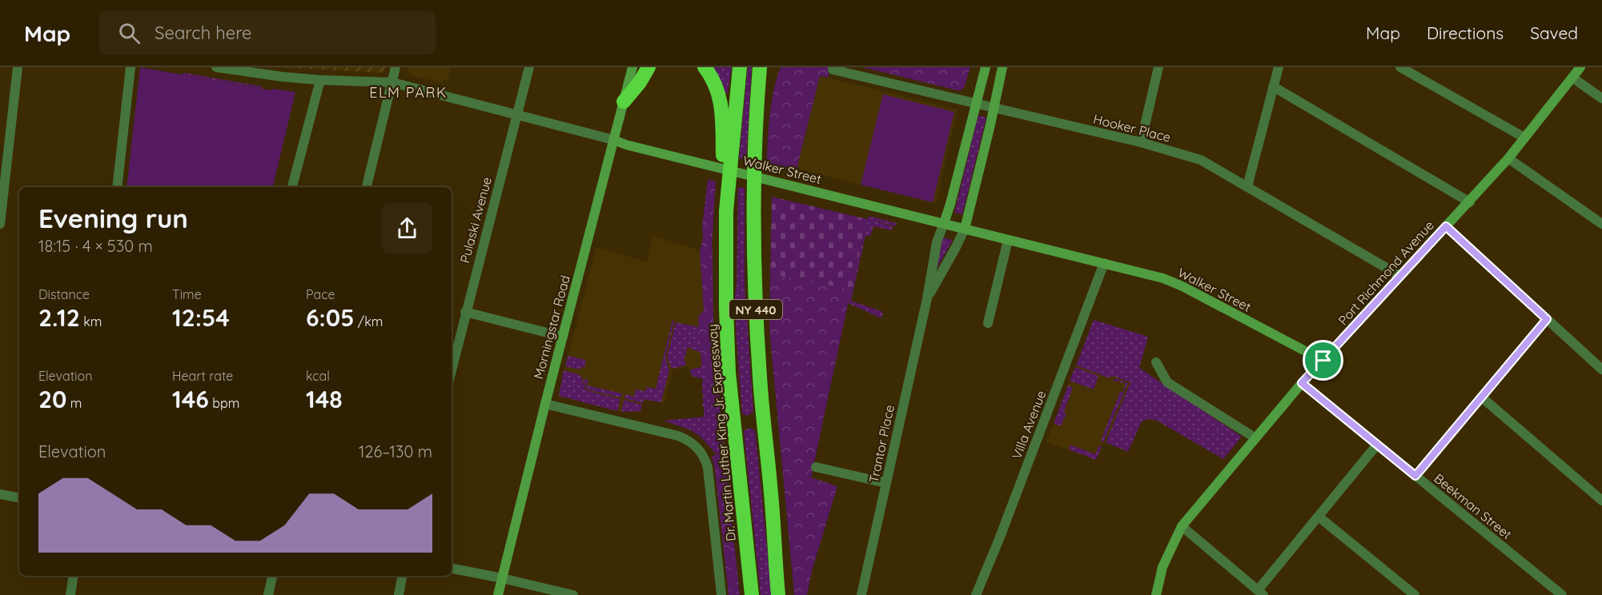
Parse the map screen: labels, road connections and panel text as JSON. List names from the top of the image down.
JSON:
{
  "streets": {
    "highway": ["NY 440", "Dr. Martin Luther King Jr. Expressway"],
    "main road": [
      "Walker Street",
      "Port Richmond Avenue",
      "Morningstar Road",
      "Trantor Place"
    ],
    "street": [
      "Hooker Place",
      "Pulaski Avenue",
      "Villa Avenue",
      "Beekman Street"
    ]
  },
  "crossings": [
    ["Hooker Place", "Port Richmond Avenue"],
    ["Hooker Place", "Trantor Place"],
    ["Walker Street", "Pulaski Avenue"],
    ["Walker Street", "Port Richmond Avenue"],
    ["Walker Street", "Morningstar Road"],
    ["Walker Street", "Villa Avenue"],
    ["Walker Street", "Trantor Place"],
    ["Port Richmond Avenue", "Beekman Street"]
  ],
  "districts": ["ELM PARK"],
  "page": {
    "header": "Map",
    "search": "Search here",
    "nav": ["Map", "Directions", "Saved"],
    "heading": ["Evening run", "18:15 · 4 × 530 m"],
    "stats": [
      ["Distance", "2.12 km"],
      ["Time", "12:54"],
      ["Pace", "6:05 /km"],
      ["Elevation", "20 m"],
      ["Heart rate", "146 bpm"],
      ["kcal", "148"]
    ],
    "chart": ["Elevation", "126–130 m"]
  }
}
